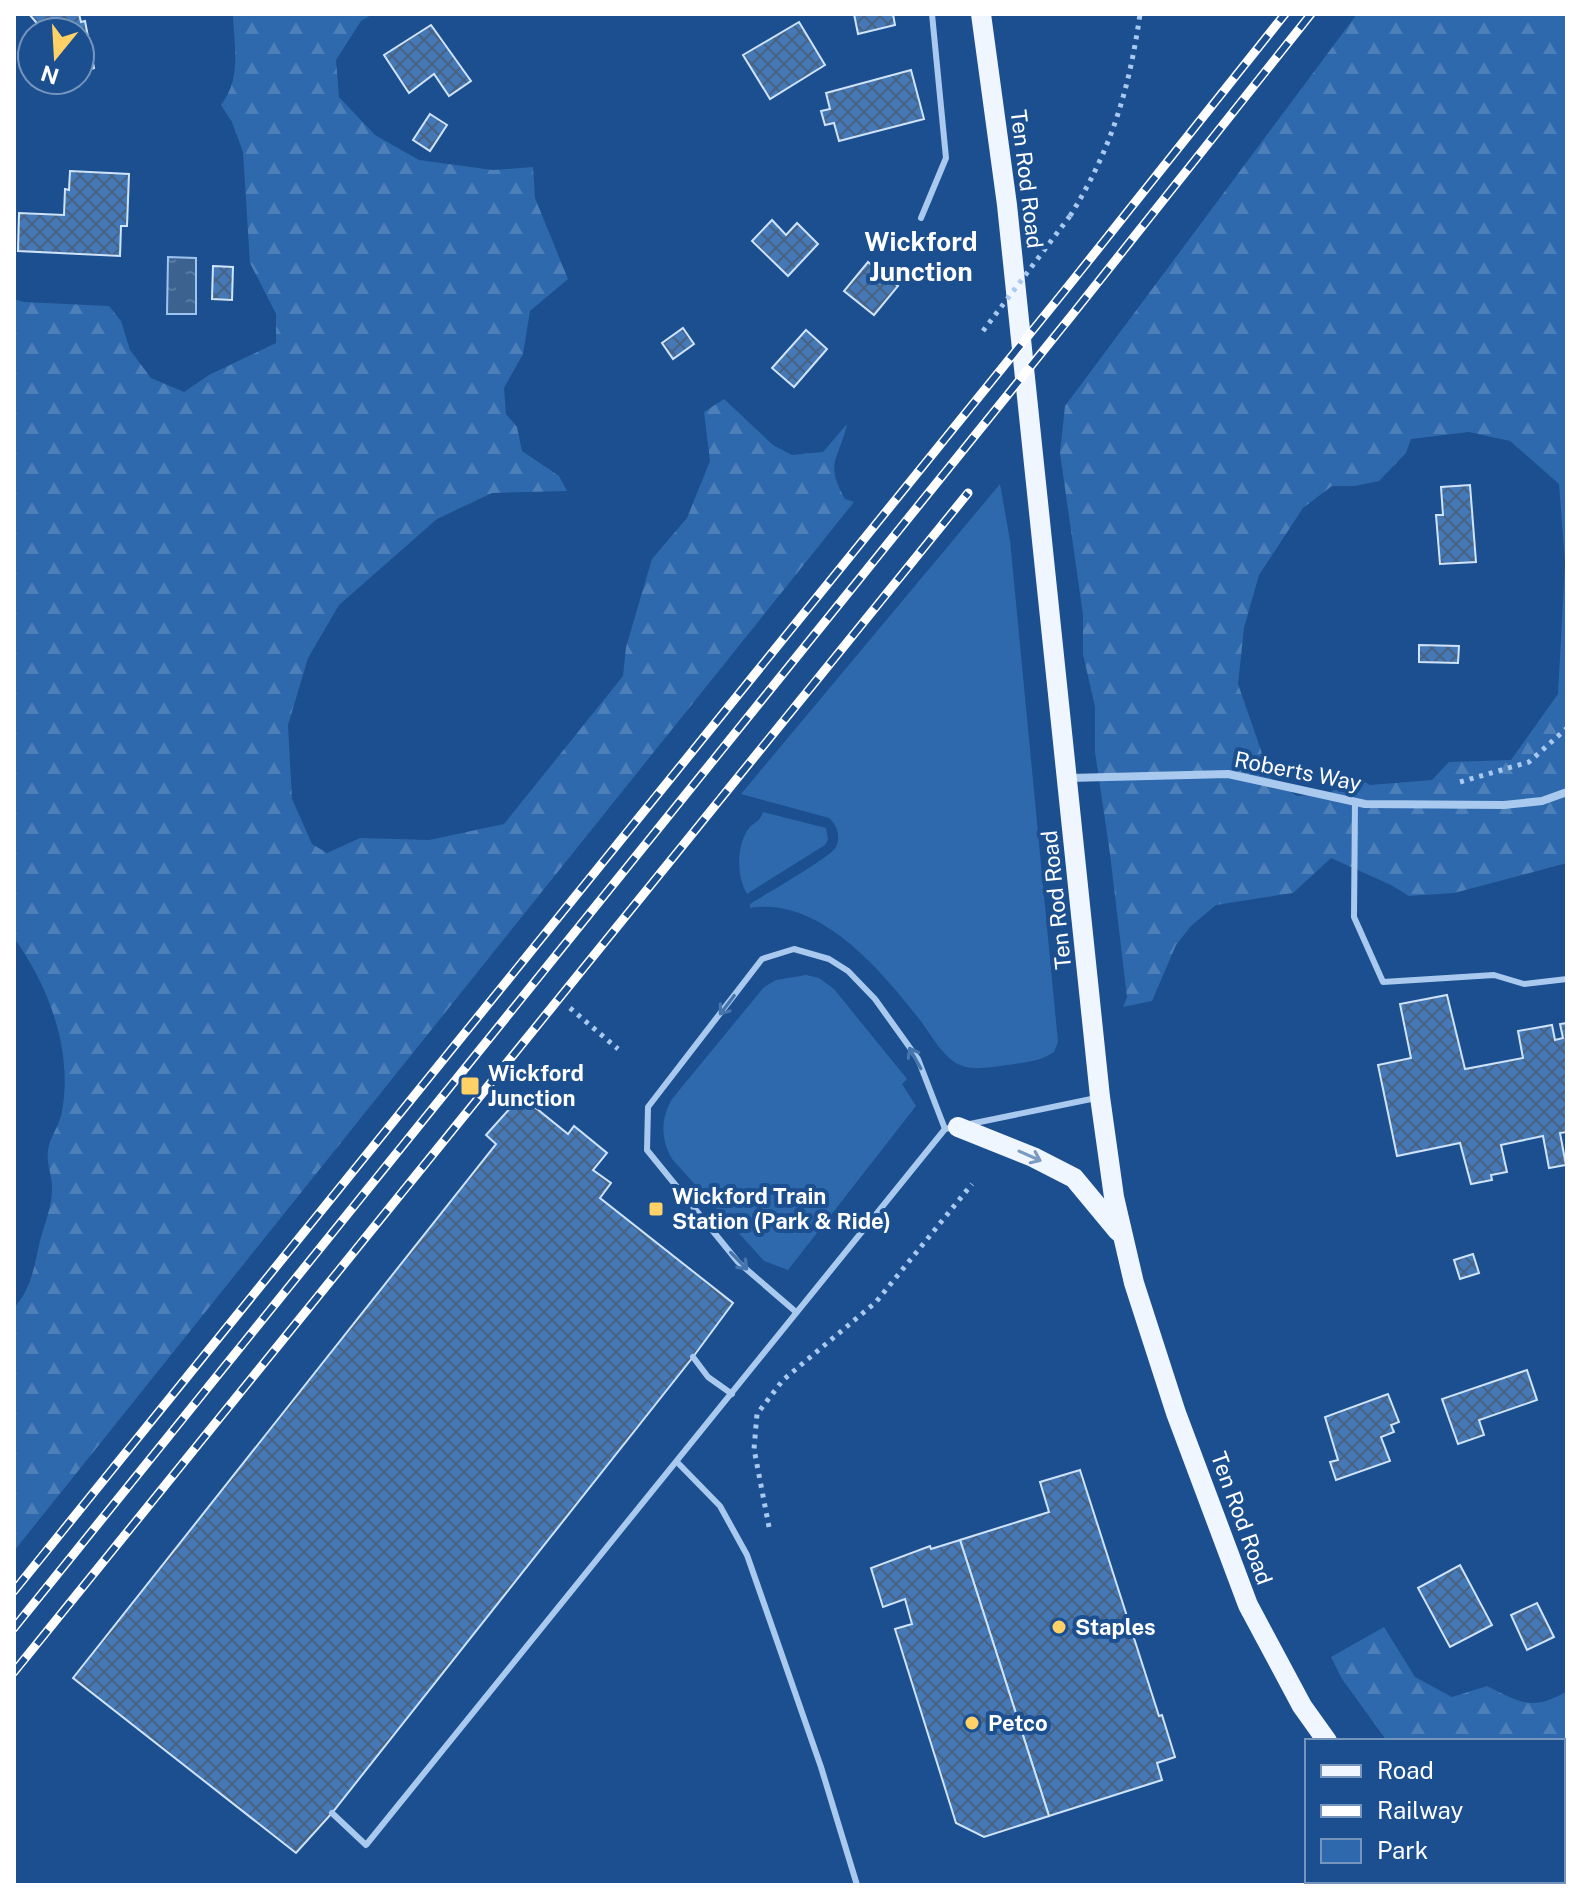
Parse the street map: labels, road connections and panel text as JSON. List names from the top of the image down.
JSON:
{
  "streets": {
    "main road": ["Ten Rod Road"],
    "street": ["Roberts Way"]
  },
  "crossings": [
    ["Ten Rod Road", "Roberts Way"]
  ],
  "districts": ["Wickford Junction"],
  "places": {
    "transit": ["Wickford Junction", "Wickford Train Station (Park & Ride)"],
    "other": ["Staples", "Petco"]
  },
  "legend": ["Road", "Railway", "Park"],
  "north": "bottom"
}
